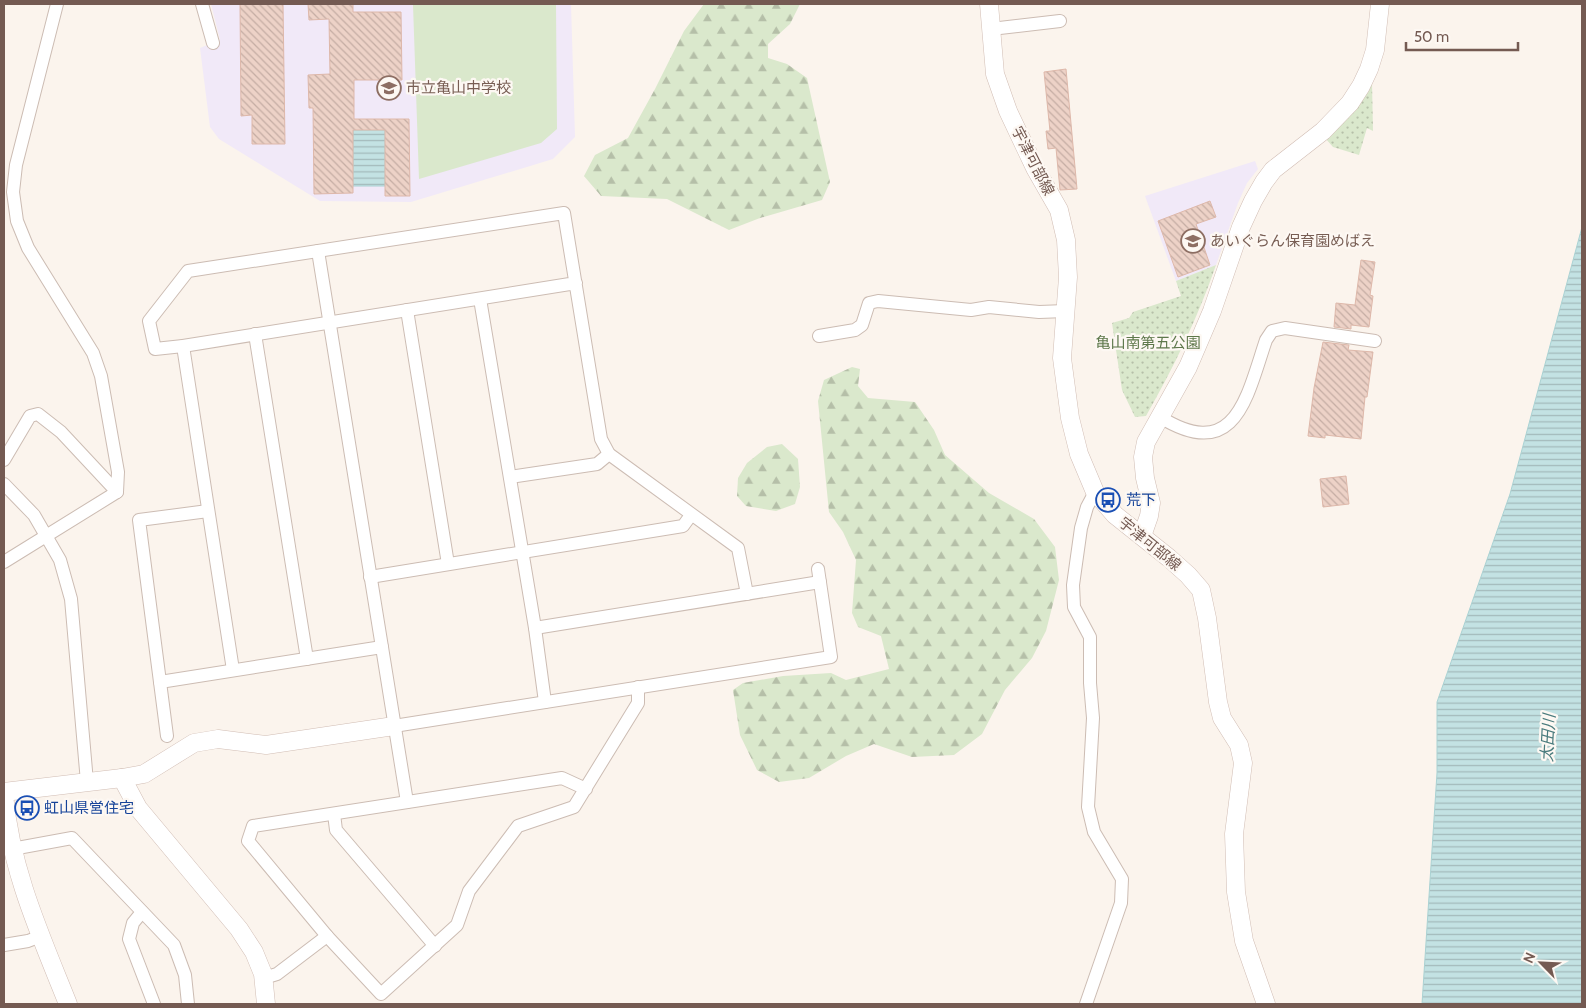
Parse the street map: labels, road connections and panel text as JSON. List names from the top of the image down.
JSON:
{
  "streets": {
    "street": ["宇津可部線"]
  },
  "water": ["太田川"],
  "parks": ["亀山南第五公園"],
  "places": {
    "school or university": ["市立亀山中学校", "あいぐらん保育園めばえ"],
    "bus stop": ["荒下", "虹山県営住宅"]
  },
  "scale_bar": "50 m",
  "north": "top left"
}
